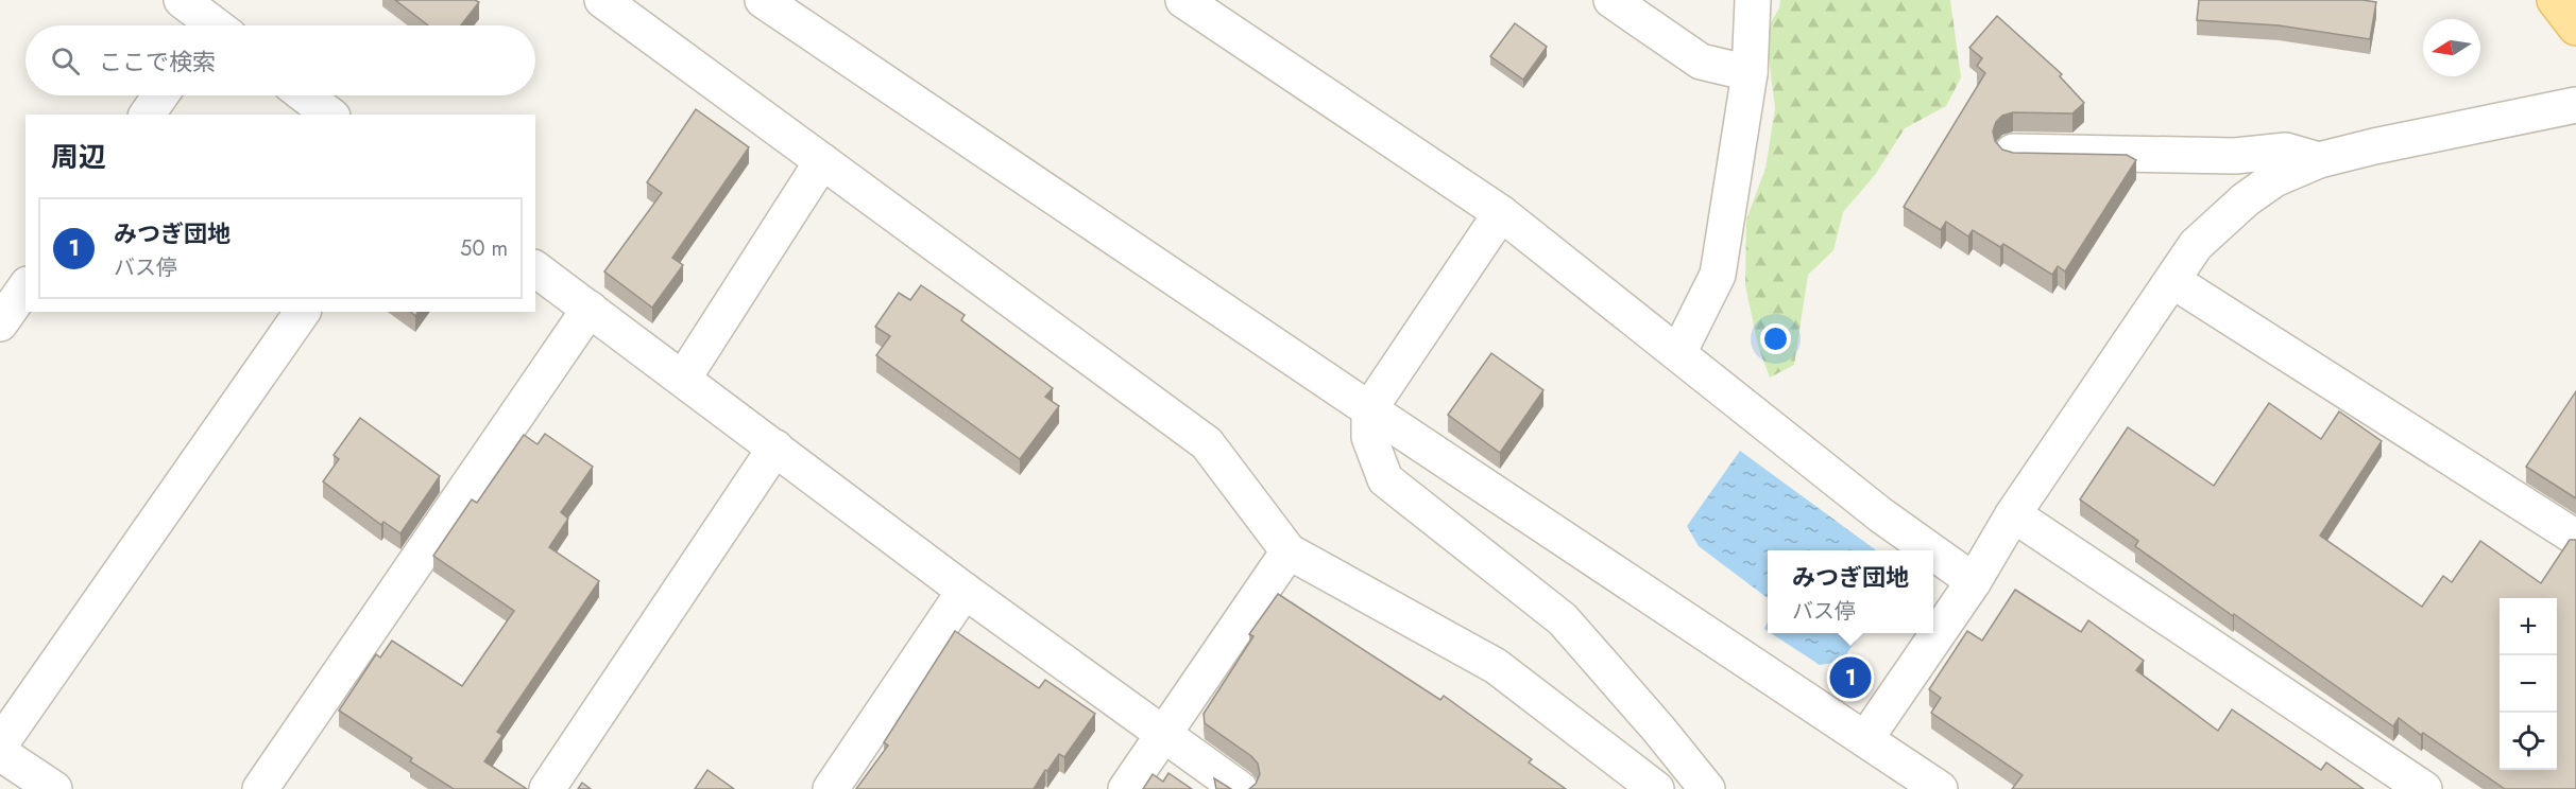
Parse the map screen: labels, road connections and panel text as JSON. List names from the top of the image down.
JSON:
{
  "north": "left",
  "page": {
    "search": "ここで検索",
    "heading": "周辺",
    "list": [
      {
        "mark": "1",
        "name": "みつぎ団地",
        "note": "バス停",
        "value": "50 m"
      }
    ],
    "popup": ["みつぎ団地", "バス停"],
    "map_buttons": ["+", "−"],
    "pins": "1"
  }
}
